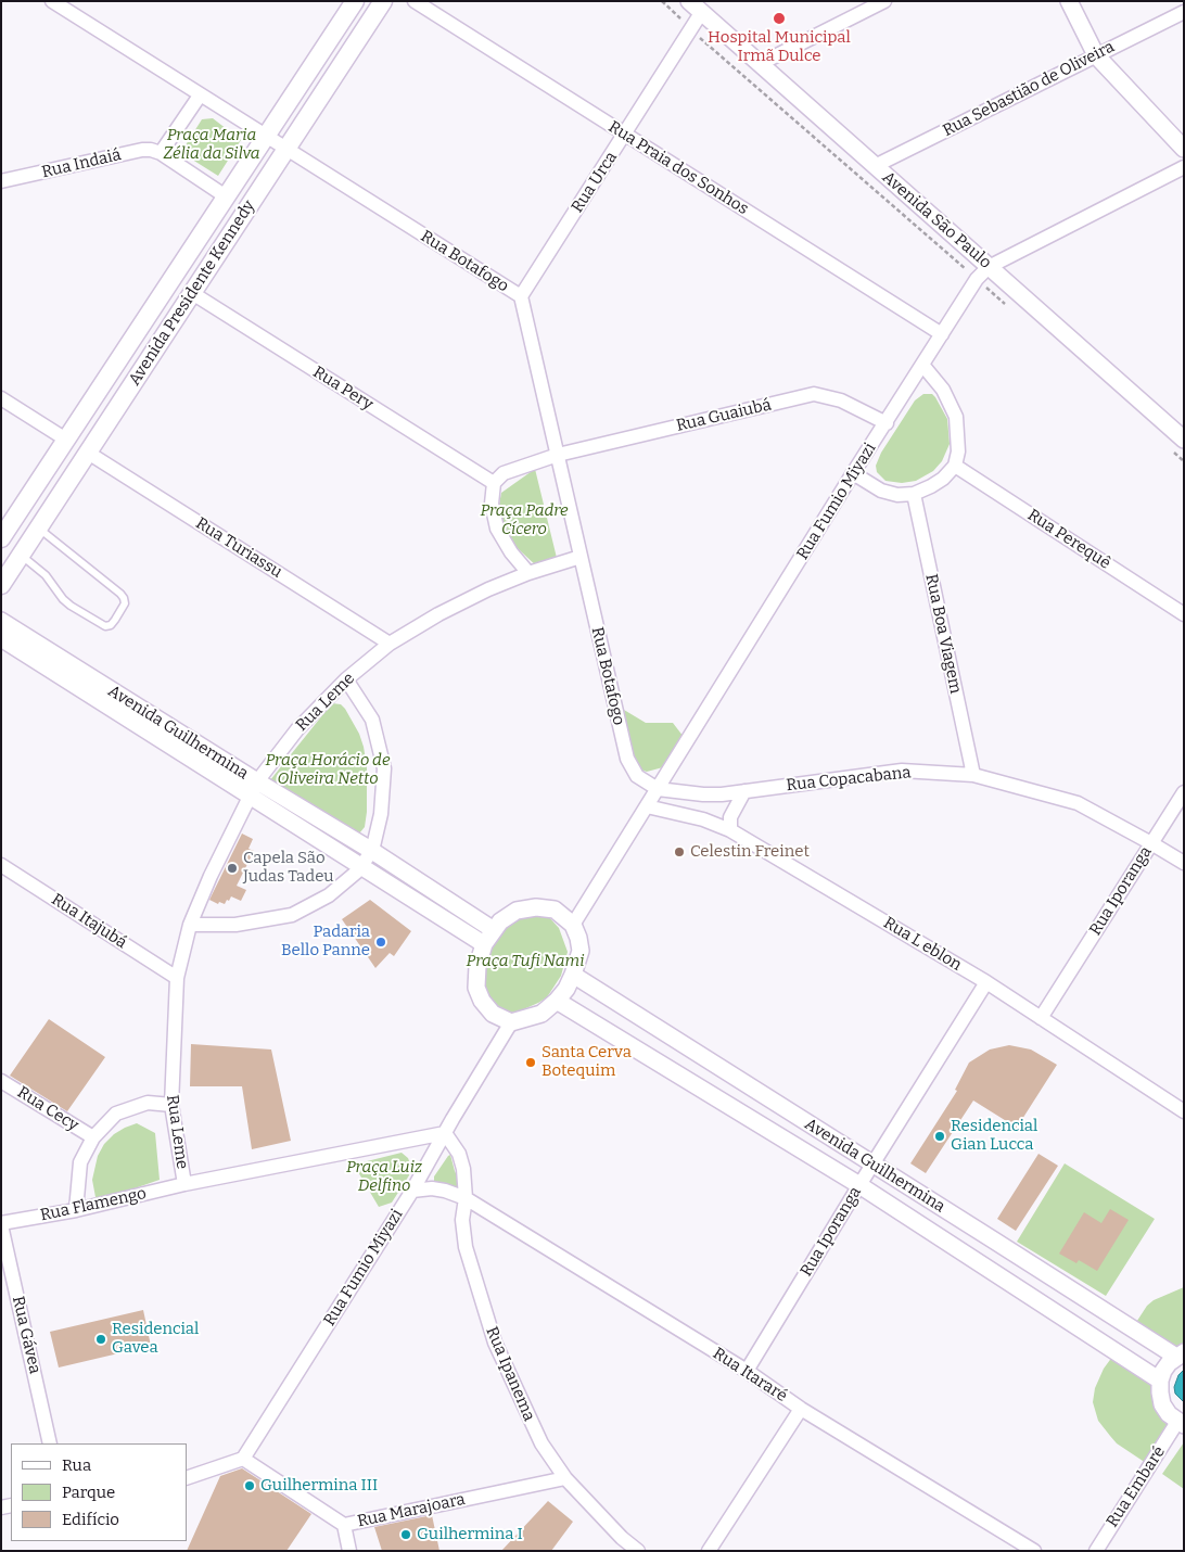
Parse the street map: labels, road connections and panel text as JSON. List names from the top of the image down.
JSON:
{
  "streets": {
    "main road": ["Avenida Presidente Kennedy"],
    "street": [
      "Rua Sebastião de Oliveira",
      "Rua Indaiá",
      "Rua Praia dos Sonhos",
      "Rua Urca",
      "Avenida São Paulo",
      "Rua Botafogo",
      "Rua Pery",
      "Rua Guaiubá",
      "Rua Fumio Miyazi",
      "Rua Perequê",
      "Rua Turiassu",
      "Rua Boa Viagem",
      "Rua Leme",
      "Avenida Guilhermina",
      "Rua Copacabana",
      "Rua Iporanga",
      "Rua Itajubá",
      "Rua L eblon",
      "Rua Cecy",
      "Rua Flamengo",
      "Rua Gávea",
      "Rua Ipanema",
      "Rua Itararé",
      "Rua Embaré",
      "Rua Marajoara"
    ]
  },
  "crossings": [
    ["Rua Sebastião de Oliveira", "Avenida São Paulo"],
    ["Rua Praia dos Sonhos", "Rua Urca"],
    ["Rua Praia dos Sonhos", "Rua Fumio Miyazi"],
    ["Rua Urca", "Avenida São Paulo"],
    ["Rua Urca", "Rua Botafogo"],
    ["Avenida São Paulo", "Rua Fumio Miyazi"],
    ["Rua Botafogo", "Avenida Presidente Kennedy"],
    ["Rua Botafogo", "Rua Guaiubá"],
    ["Rua Botafogo", "Rua Fumio Miyazi"],
    ["Rua Botafogo", "Rua Leme"],
    ["Rua Botafogo", "Rua Copacabana"],
    ["Avenida Presidente Kennedy", "Rua Pery"],
    ["Avenida Presidente Kennedy", "Rua Turiassu"],
    ["Rua Guaiubá", "Rua Fumio Miyazi"],
    ["Rua Fumio Miyazi", "Avenida Guilhermina"],
    ["Rua Fumio Miyazi", "Rua Copacabana"],
    ["Rua Fumio Miyazi", "Rua L eblon"],
    ["Rua Fumio Miyazi", "Rua Ipanema"],
    ["Rua Fumio Miyazi", "Rua Itararé"],
    ["Rua Fumio Miyazi", "Rua Marajoara"],
    ["Rua Turiassu", "Rua Leme"],
    ["Rua Boa Viagem", "Rua Copacabana"],
    ["Rua Leme", "Avenida Guilhermina"],
    ["Rua Leme", "Rua Itajubá"],
    ["Rua Leme", "Rua Flamengo"],
    ["Avenida Guilhermina", "Rua Iporanga"],
    ["Rua Copacabana", "Rua Iporanga"],
    ["Rua Iporanga", "Rua L eblon"],
    ["Rua Iporanga", "Rua Itararé"],
    ["Rua Flamengo", "Rua Gávea"],
    ["Rua Ipanema", "Rua Itararé"],
    ["Rua Ipanema", "Rua Marajoara"]
  ],
  "parks": [
    "Praça Maria Zélia da Silva",
    "Praça Padre Cícero",
    "Praça Horácio de Oliveira Netto",
    "Praça Tufi Nami",
    "Praça Luiz Delfino"
  ],
  "places": [
    "Hospital Municipal Irmã Dulce",
    "Celestin Freinet",
    "Capela São Judas Tadeu",
    "Padaria Bello Panne",
    "Santa Cerva Botequim",
    "Residencial Gian Lucca",
    "Residencial Gavea",
    "Guilhermina III",
    "Guilhermina I"
  ],
  "legend": ["Rua", "Parque", "Edifício"]
}
